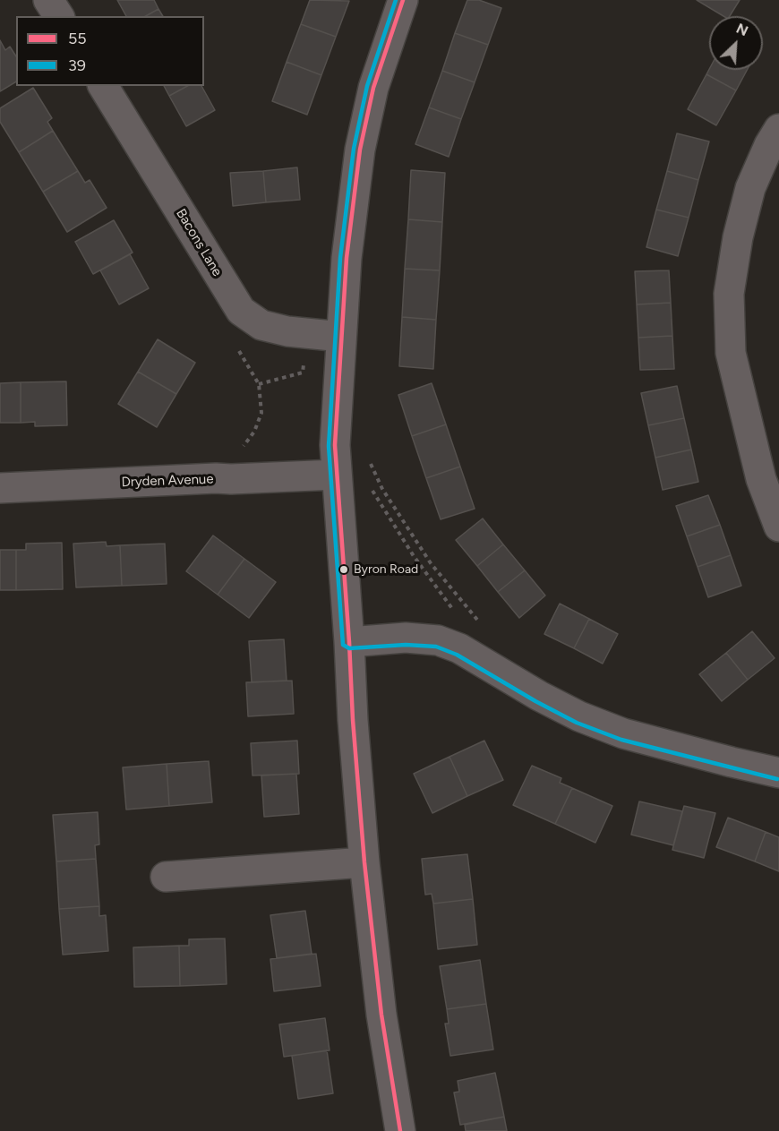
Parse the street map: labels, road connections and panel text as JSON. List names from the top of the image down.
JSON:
{
  "streets": {
    "street": ["Bacons Lane", "Dryden Avenue"]
  },
  "places": ["Byron Road"],
  "lines": ["transit line 55", "transit line 39"],
  "legend": ["55", "39"],
  "north": "top right"
}
